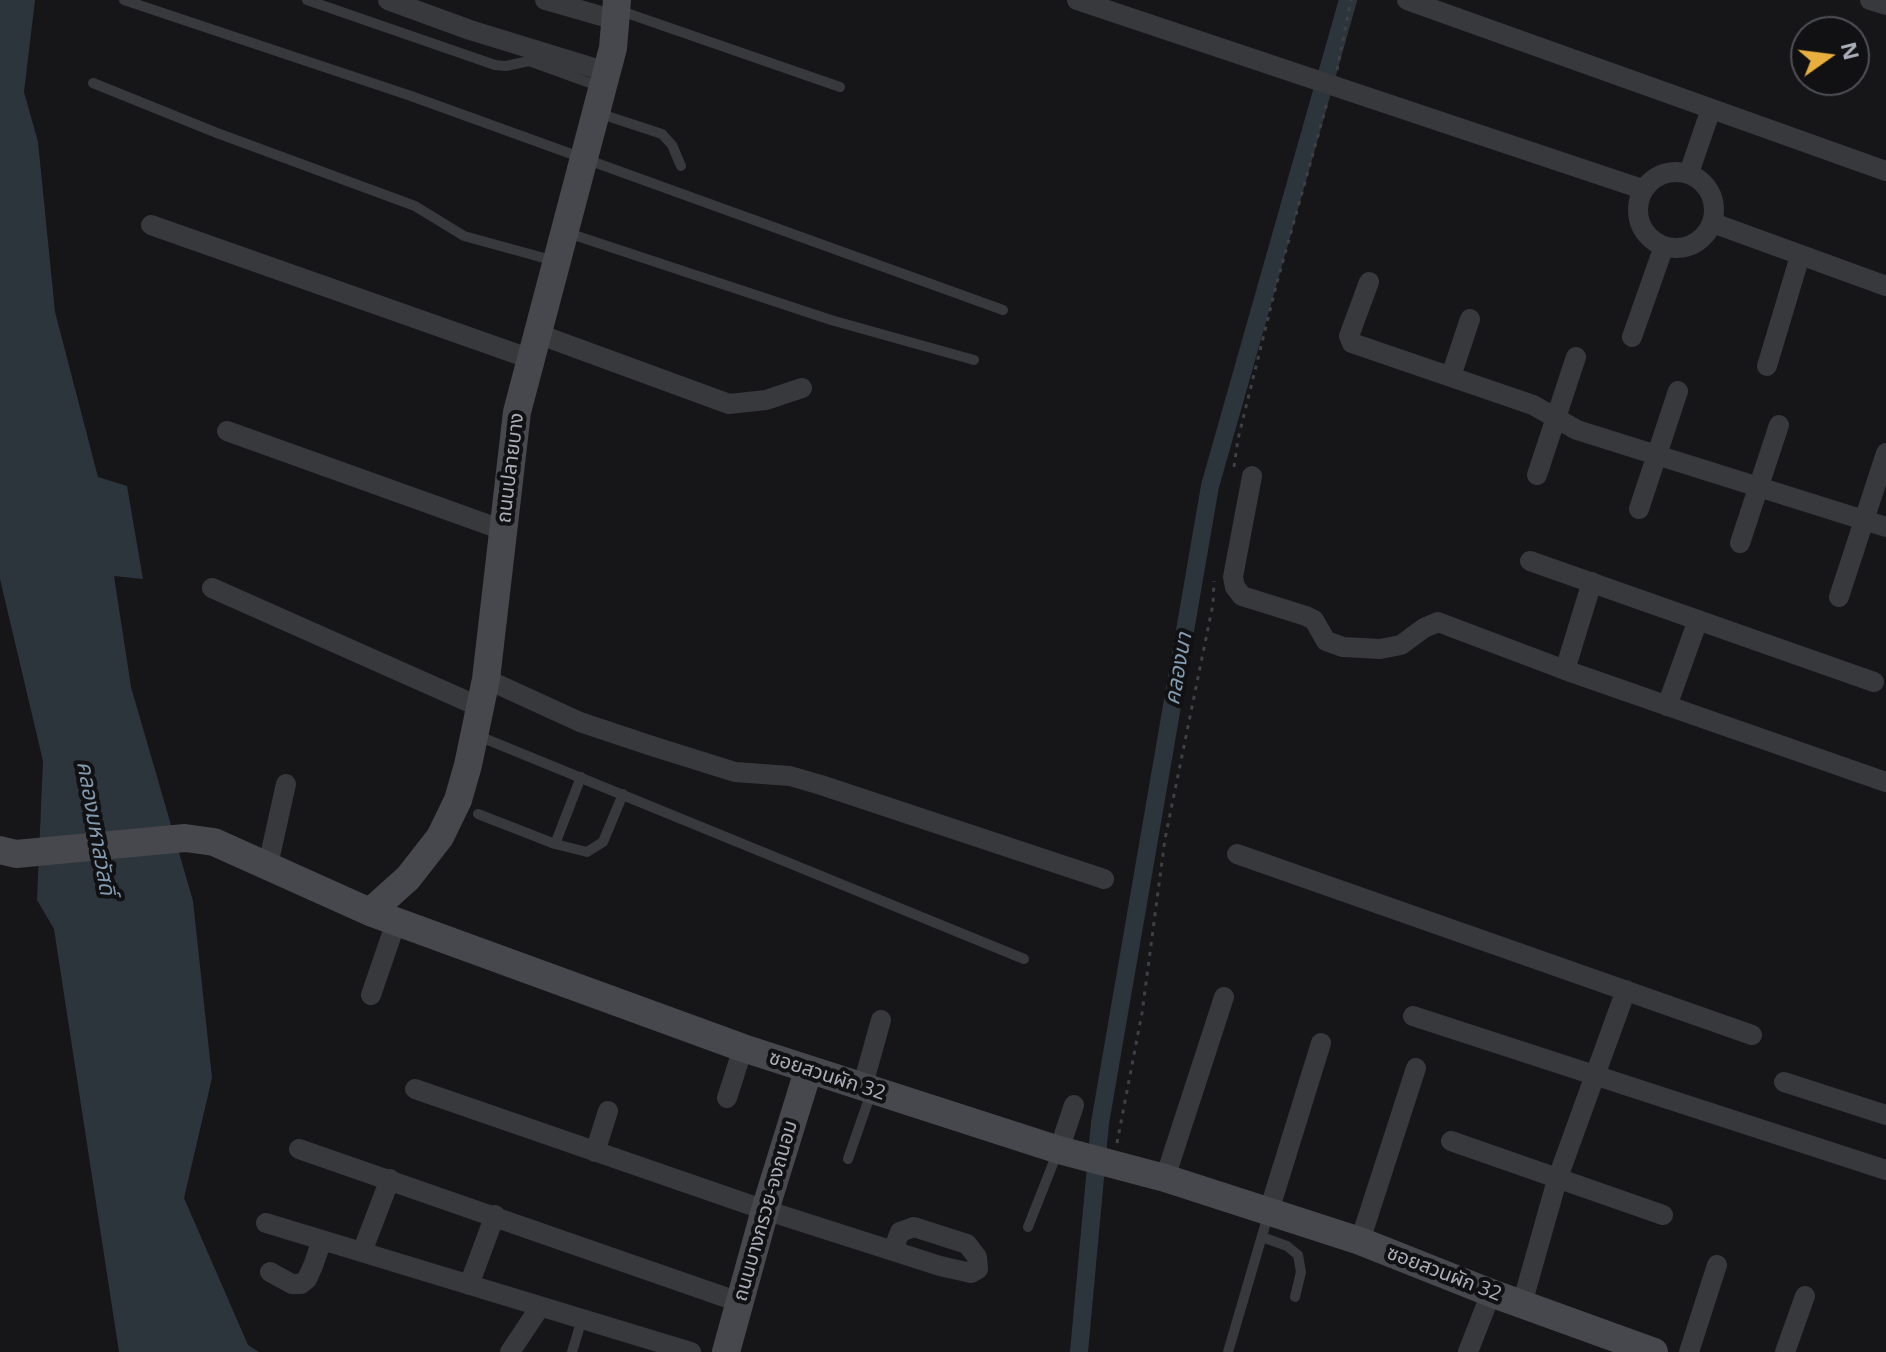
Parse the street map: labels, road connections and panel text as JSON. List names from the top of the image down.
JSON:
{
  "streets": {
    "street": ["ถนนปลายบาง", "ซอยสวนผัก 32", "ถนนบางกรวย-จงถนอม"]
  },
  "crossings": [
    ["ถนนปลายบาง", "ซอยสวนผัก 32"],
    ["ซอยสวนผัก 32", "ถนนบางกรวย-จงถนอม"]
  ],
  "water": ["คลองนา", "คลองมหาสวัสดิ์"],
  "north": "right"
}
